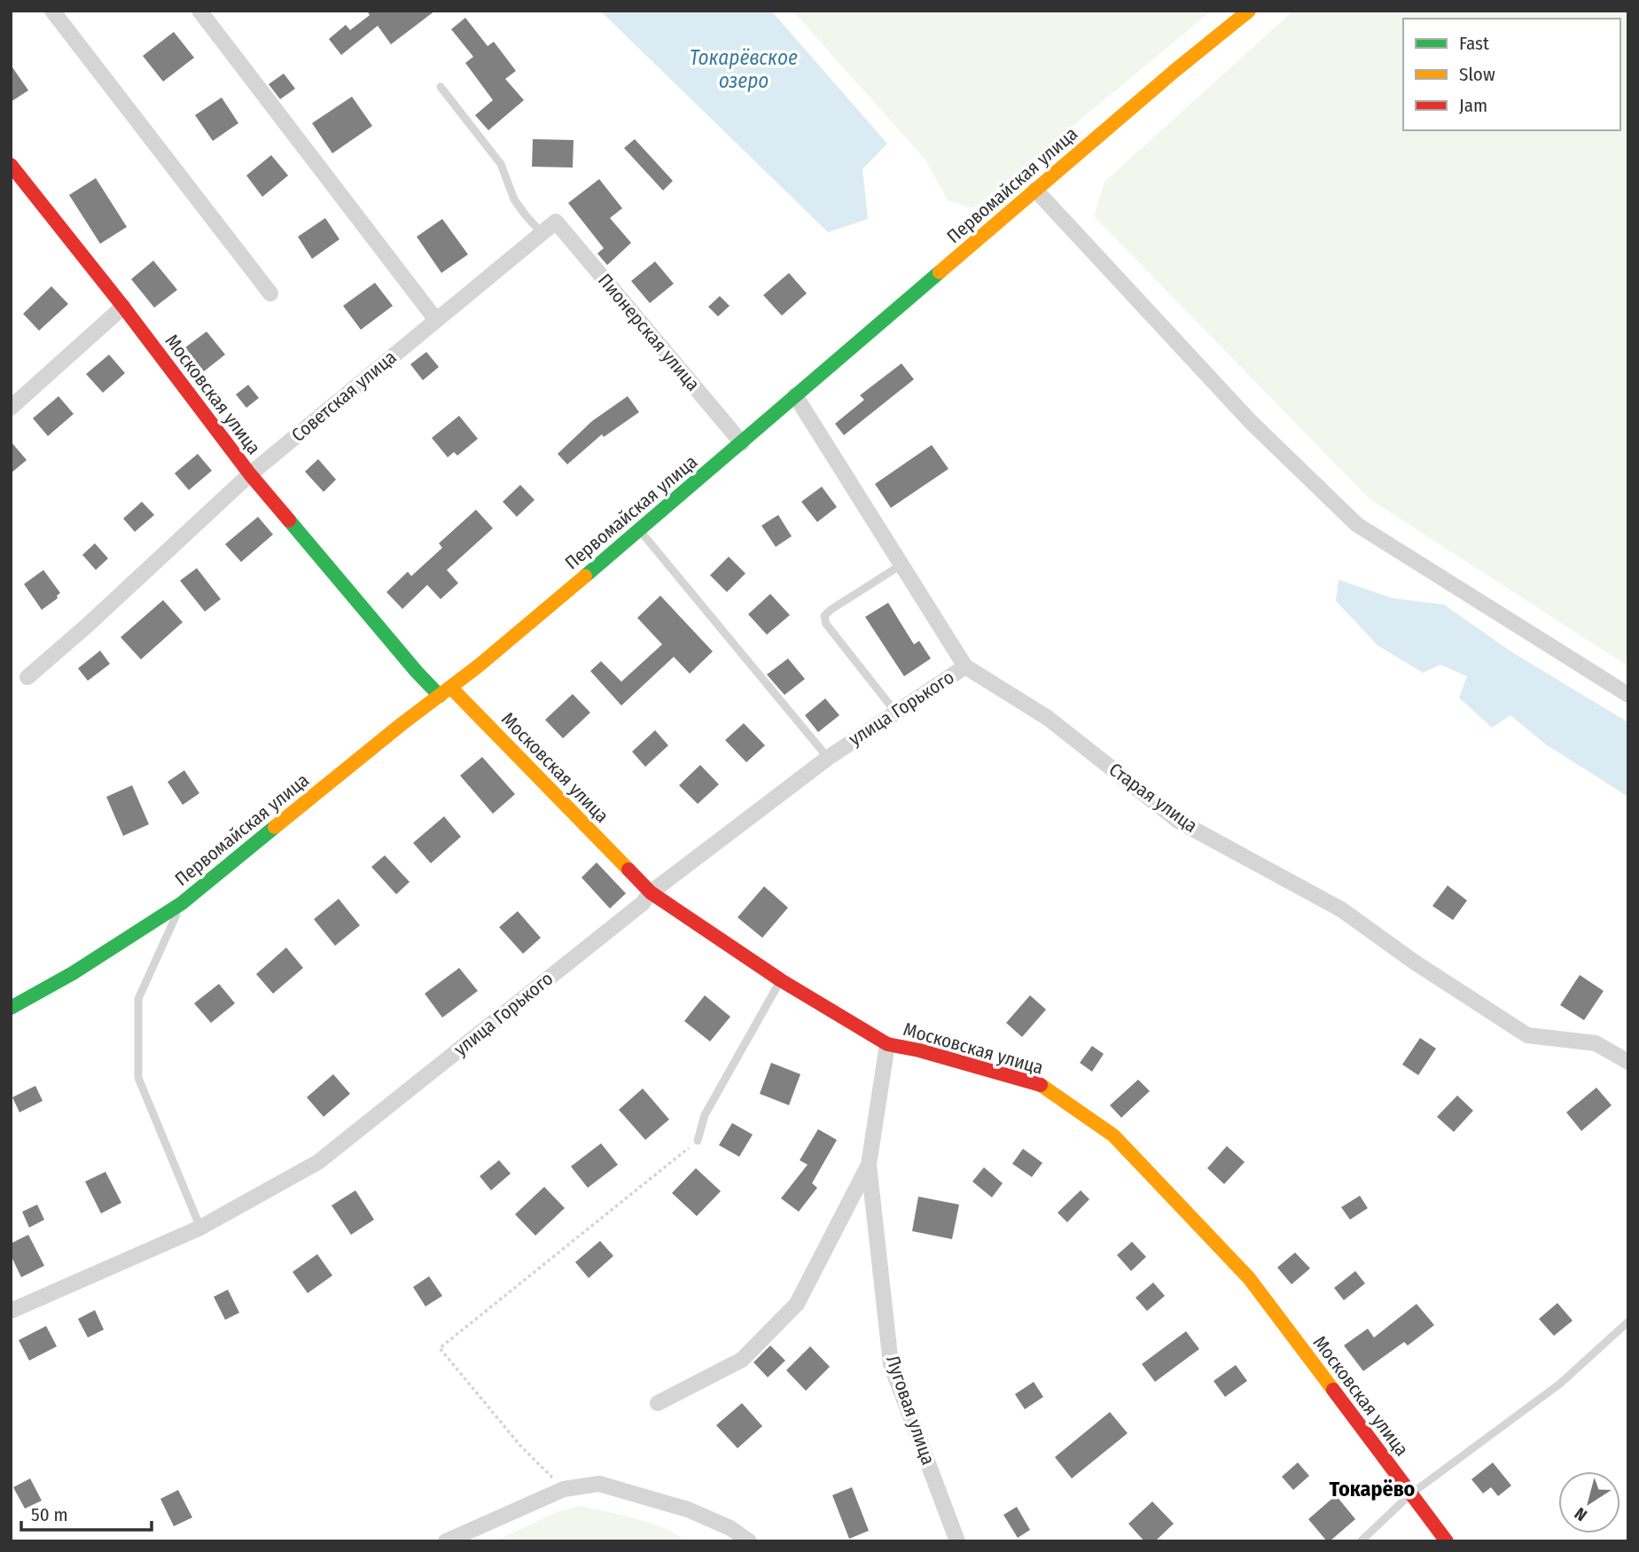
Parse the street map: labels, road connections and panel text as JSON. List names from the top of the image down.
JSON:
{
  "streets": {
    "street": [
      "Первомайская улица",
      "Пионерская улица",
      "Московская улица",
      "Советская улица",
      "улица Горького",
      "Старая улица",
      "Луговая улица"
    ]
  },
  "crossings": [
    ["Первомайская улица", "Пионерская улица"],
    ["Первомайская улица", "Московская улица"],
    ["Первомайская улица", "Старая улица"],
    ["Пионерская улица", "Советская улица"],
    ["Московская улица", "Советская улица"],
    ["Московская улица", "улица Горького"],
    ["улица Горького", "Старая улица"]
  ],
  "districts": ["Токарёво"],
  "water": ["Токарёвское озеро"],
  "legend": ["Fast", "Slow", "Jam"],
  "scale_bar": "50 m",
  "north": "bottom left"
}
